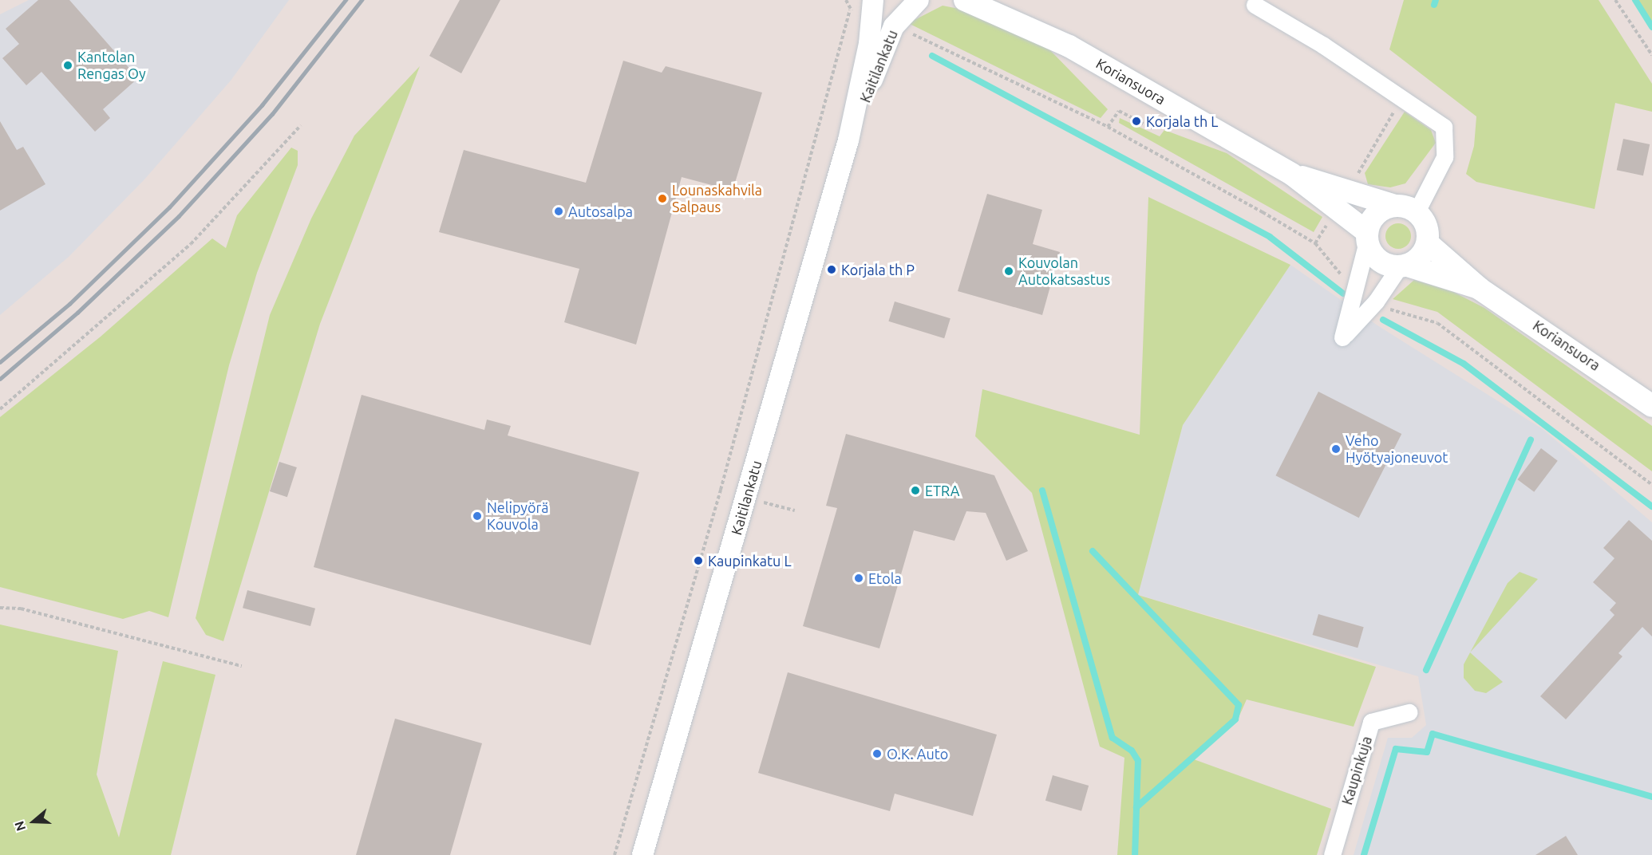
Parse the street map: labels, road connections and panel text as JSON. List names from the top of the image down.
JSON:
{
  "streets": {
    "main road": ["Koriansuora"],
    "street": ["Kaitilankatu", "Kaupinkuja"]
  },
  "places": [
    "Kantolan Rengas Oy",
    "Korjala th L",
    "Lounaskahvila Salpaus",
    "Autosalpa",
    "Korjala th P",
    "Kouvolan Autokatsastus",
    "Veho Hyötyajoneuvot",
    "ETRA",
    "Nelipyörä Kouvola",
    "Kaupinkatu L",
    "Etola",
    "O.K. Auto"
  ],
  "north": "left"
}
